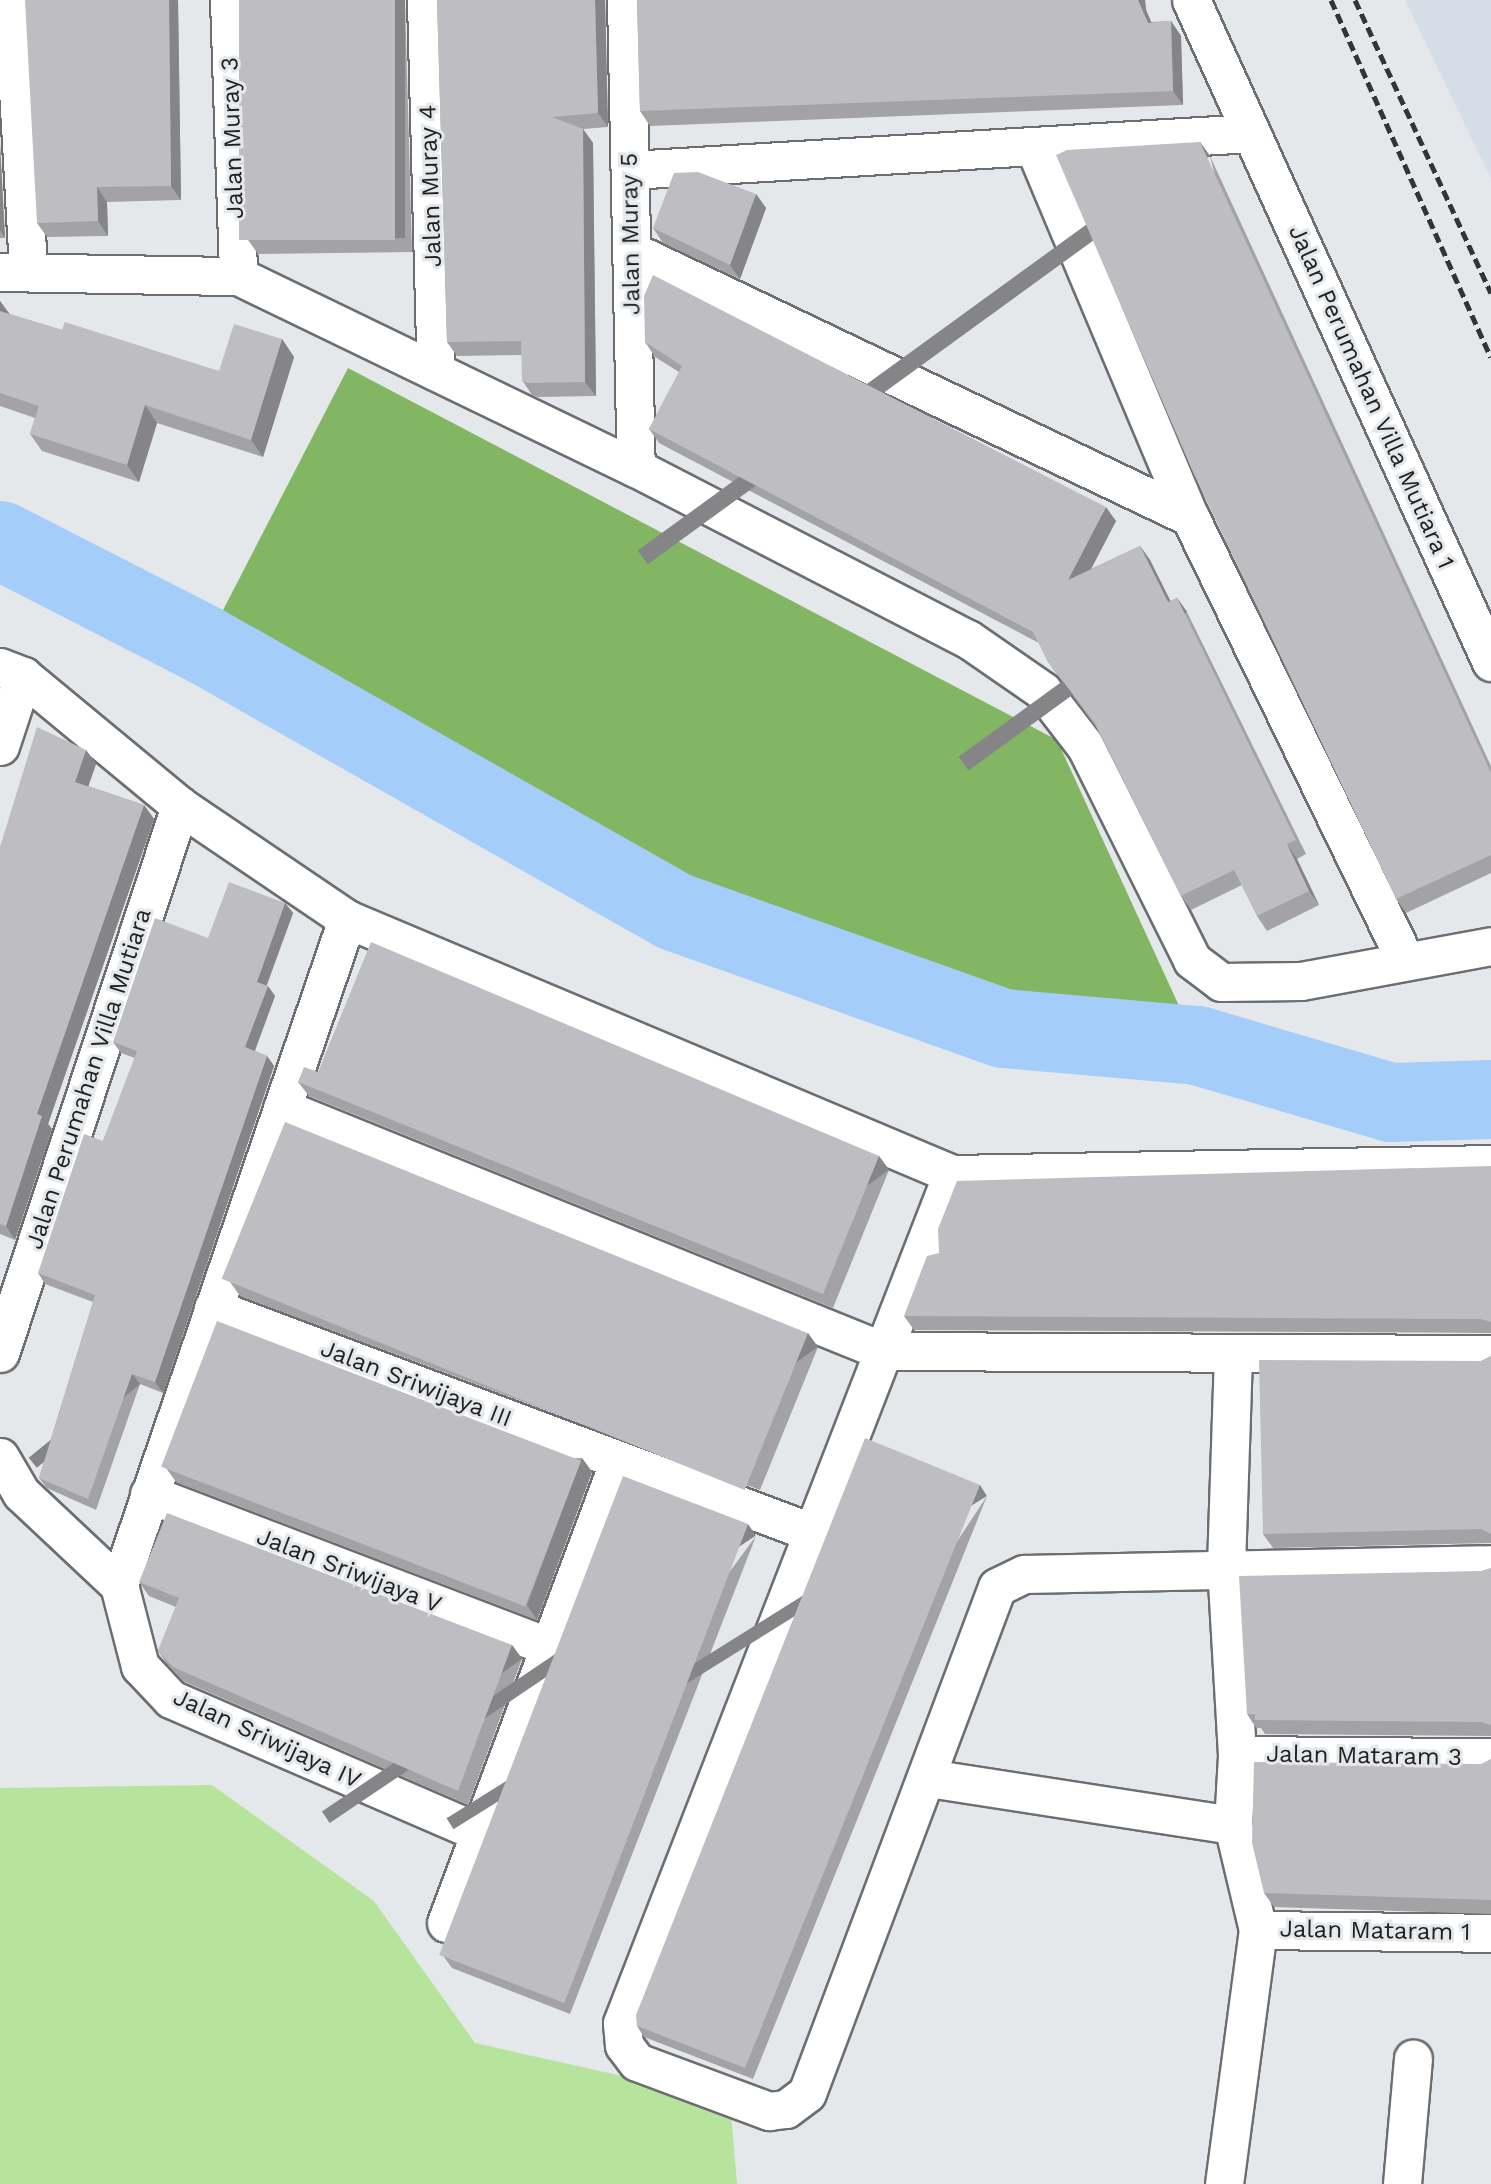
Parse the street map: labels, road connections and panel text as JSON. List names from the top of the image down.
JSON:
{
  "streets": {
    "street": [
      "Jalan Muray 3",
      "Jalan Muray 4",
      "Jalan Muray 5",
      "Jalan Perumahan Villa Mutiara 1",
      "Jalan Perumahan Villa Mutiara",
      "Jalan Sriwijaya III",
      "Jalan Sriwijaya V",
      "Jalan Sriwijaya IV",
      "Jalan Mataram 3",
      "Jalan Mataram 1"
    ]
  }
}
